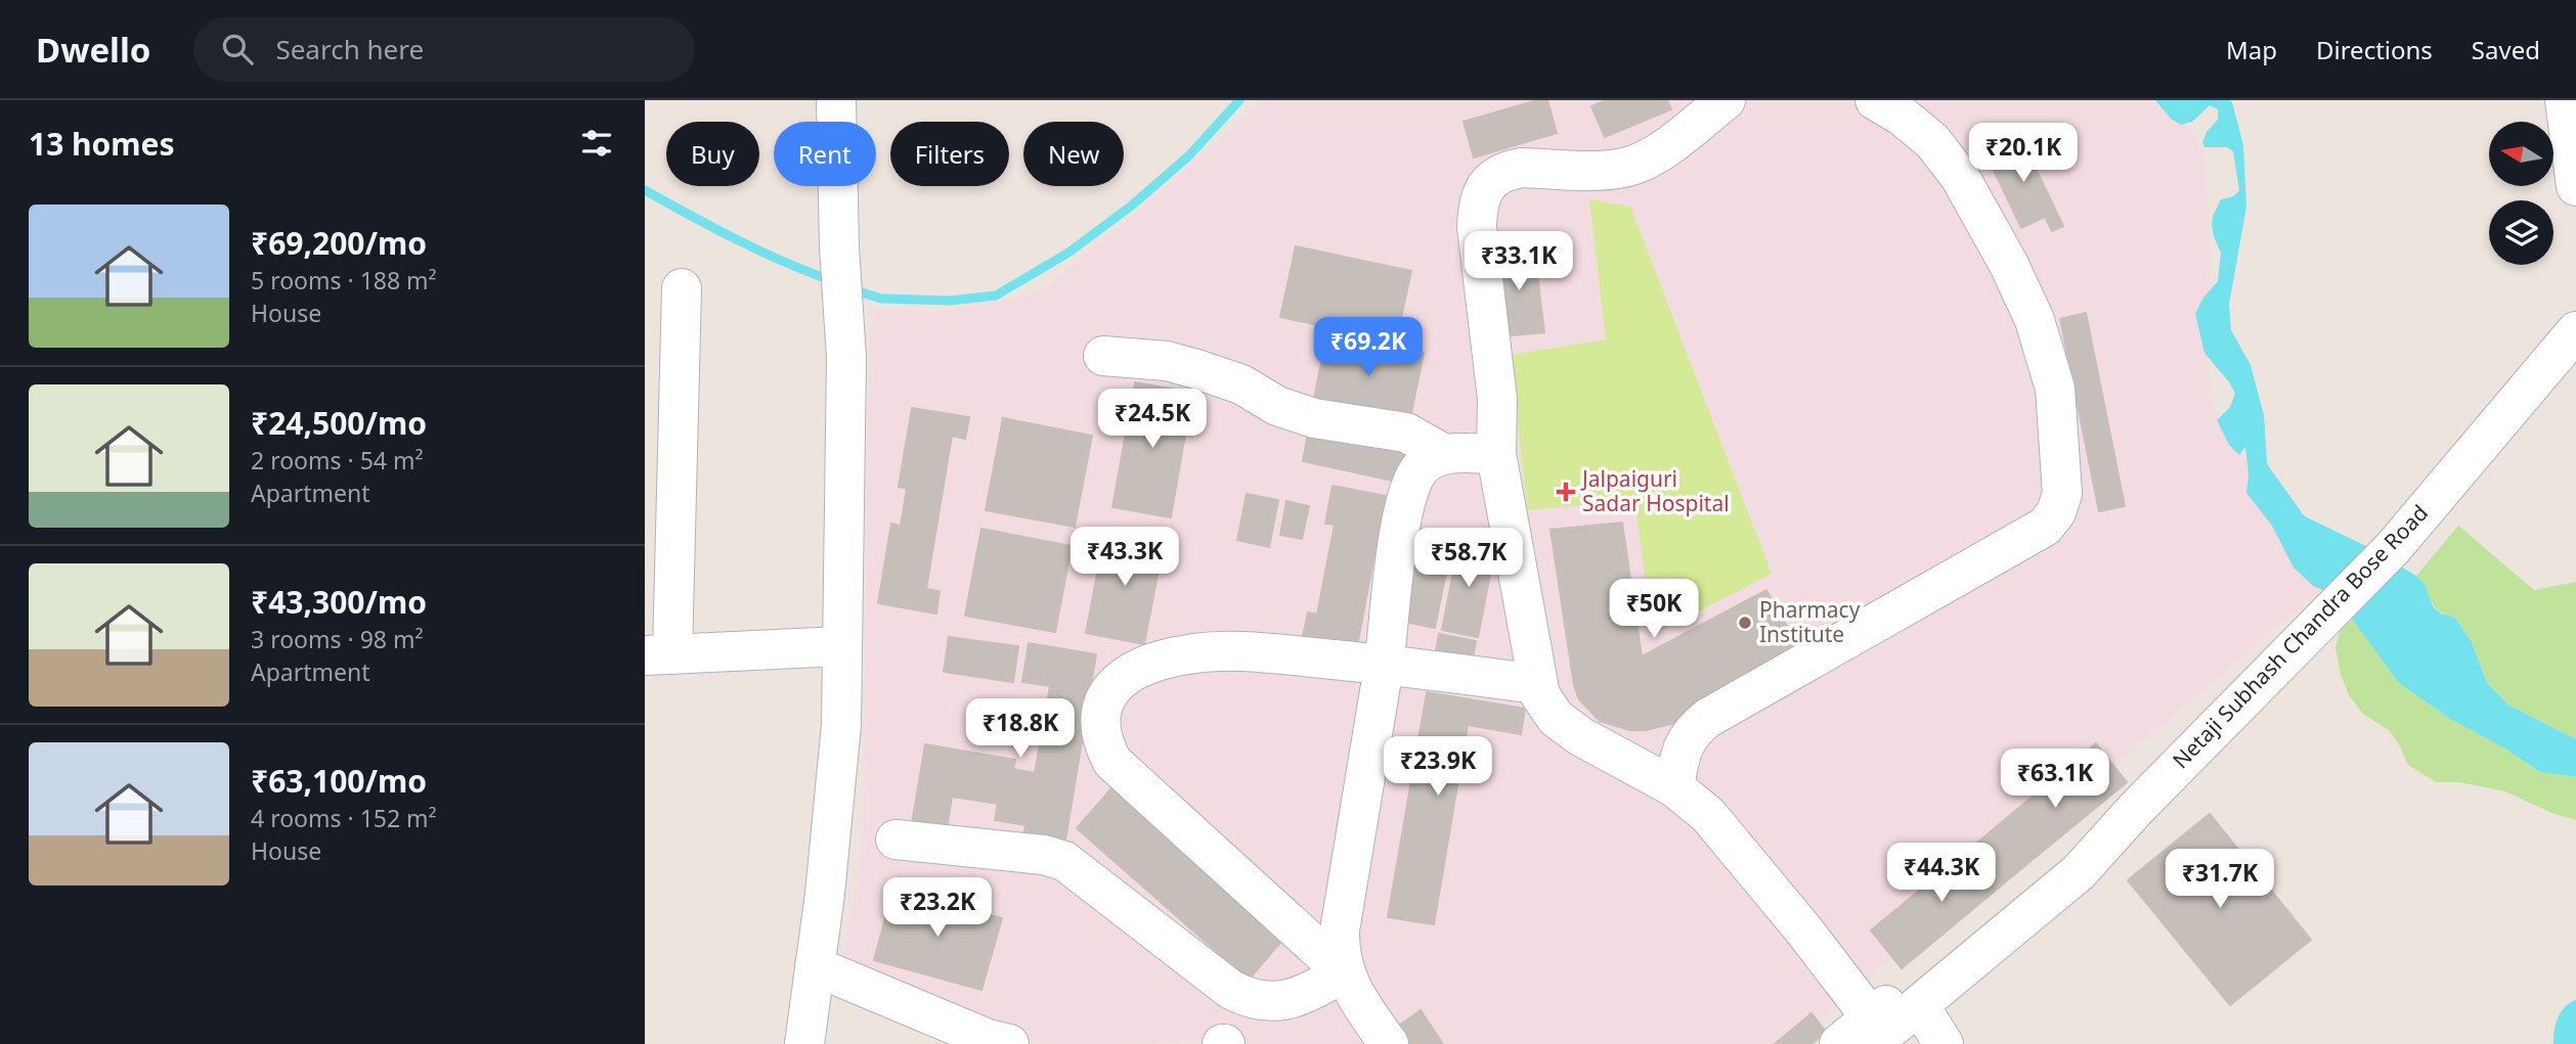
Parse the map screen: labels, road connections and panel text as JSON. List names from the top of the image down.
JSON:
{
  "streets": {
    "street": ["Netaji Subhash Chandra Bose Road"]
  },
  "places": {
    "health": ["Jalpaiguri Sadar Hospital"],
    "other": ["Pharmacy Institute"]
  },
  "north": "left",
  "page": {
    "header": "Dwello",
    "search": "Search here",
    "nav": ["Map", "Directions", "Saved"],
    "heading": "13 homes",
    "chip": [
      "Buy",
      "Rent",
      "Filters",
      "New"
    ],
    "price": [
      "₹20.1K",
      "₹33.1K",
      "₹69.2K",
      "₹24.5K",
      "₹43.3K",
      "₹58.7K",
      "₹50K",
      "₹18.8K",
      "₹23.9K",
      "₹63.1K",
      "₹44.3K",
      "₹31.7K",
      "₹23.2K"
    ],
    "list": [
      {
        "name": "₹69,200/mo",
        "note": "5 rooms · 188 m² · House"
      },
      {
        "name": "₹24,500/mo",
        "note": "2 rooms · 54 m² · Apartment"
      },
      {
        "name": "₹43,300/mo",
        "note": "3 rooms · 98 m² · Apartment"
      },
      {
        "name": "₹63,100/mo",
        "note": "4 rooms · 152 m² · House"
      }
    ]
  }
}
